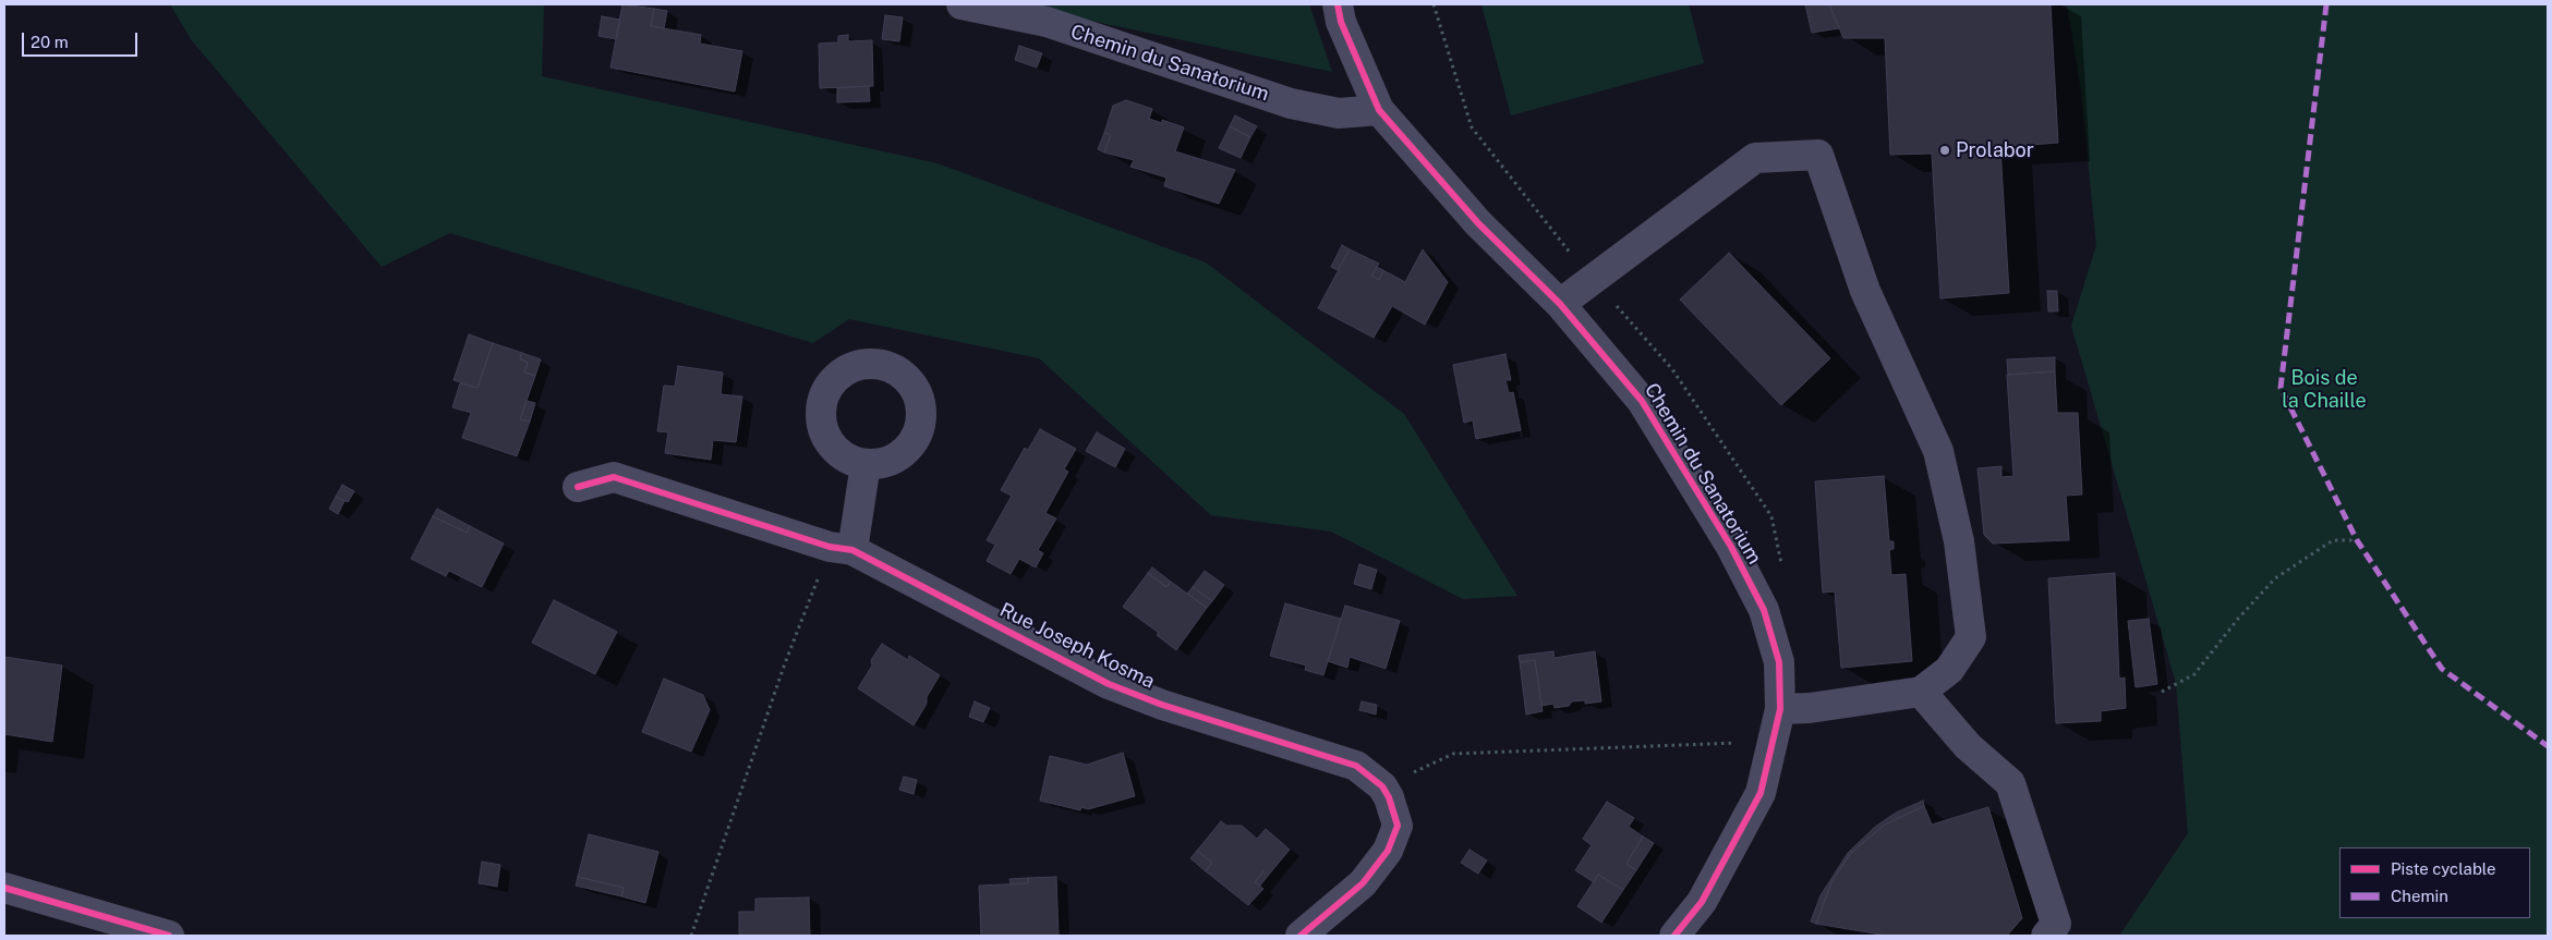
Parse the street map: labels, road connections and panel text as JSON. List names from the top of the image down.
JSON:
{
  "streets": {
    "street": ["Chemin du Sanatorium", "Rue Joseph Kosma"]
  },
  "parks": ["Bois de la Chaille"],
  "places": ["Prolabor"],
  "legend": ["Piste cyclable", "Chemin"],
  "scale_bar": "20 m"
}
